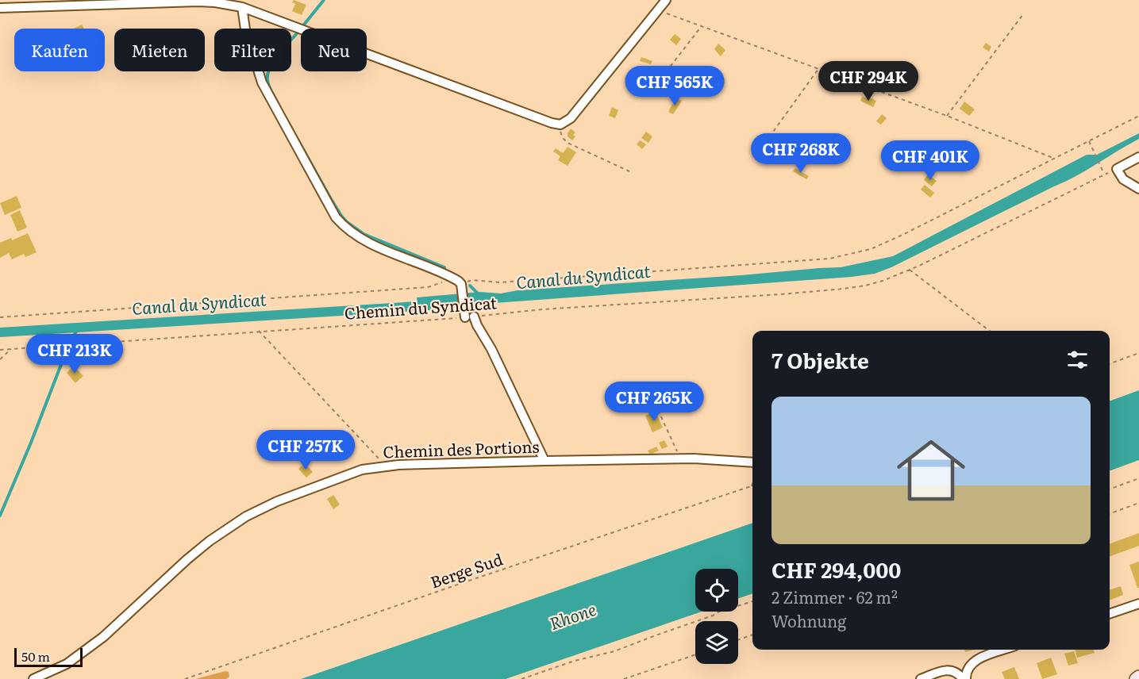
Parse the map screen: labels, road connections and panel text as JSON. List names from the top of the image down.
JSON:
{
  "streets": {
    "street": ["Chemin des Portions"],
    "path": ["Chemin du Syndicat", "Berge Sud"]
  },
  "water": ["Canal du Syndicat", "Rhone"],
  "scale_bar": "50 m",
  "page": {
    "chip": [
      "Kaufen",
      "Mieten",
      "Filter",
      "Neu"
    ],
    "price": [
      "CHF 294K",
      "CHF 565K",
      "CHF 268K",
      "CHF 401K",
      "CHF 213K",
      "CHF 265K",
      "CHF 257K"
    ],
    "heading": "7 Objekte",
    "list": [
      {
        "name": "CHF 294,000",
        "note": "2 Zimmer · 62 m² · Wohnung"
      }
    ],
    "scale": "50 m"
  }
}
